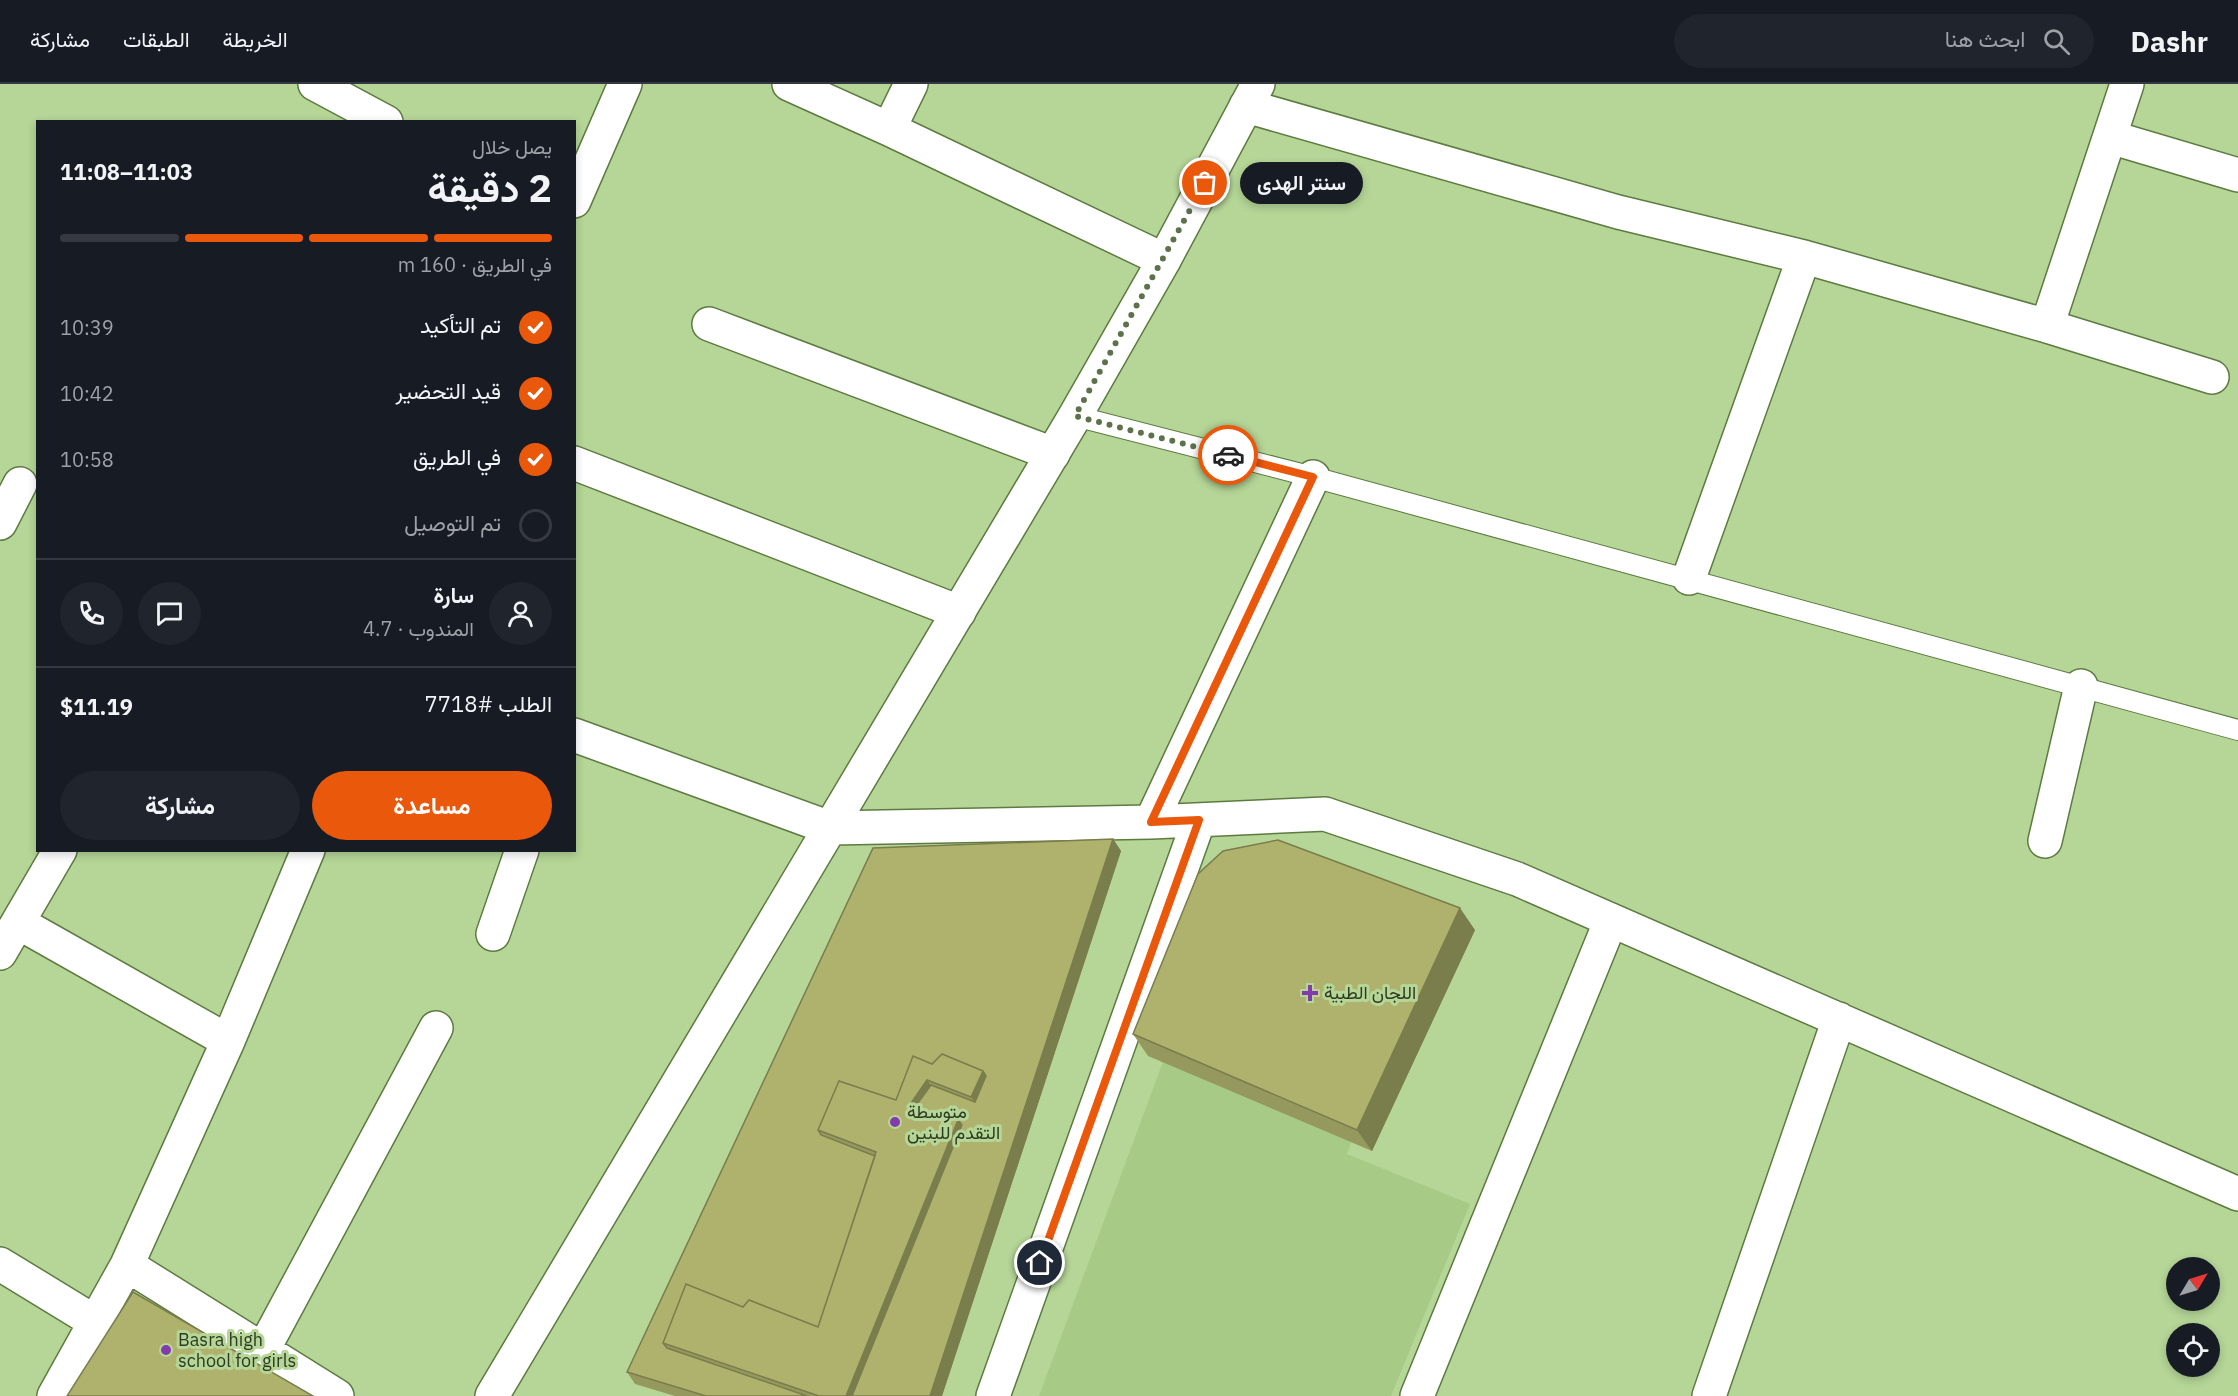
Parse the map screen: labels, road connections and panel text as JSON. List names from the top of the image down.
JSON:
{
  "places": {
    "other": ["سنتر الهدى", "متوسطة التقدم للبنين", "Basra high school for girls"],
    "health": ["اللجان الطبية"]
  },
  "north": "top right",
  "page": {
    "header": "Dashr",
    "search": "ابحث هنا",
    "nav": ["الخريطة", "الطبقات", "مشاركة"],
    "heading": ["2 دقيقة", "يصل خلال", "11:03–11:08"],
    "panel": [
      "سارة",
      "المندوب · 4.7",
      "الطلب #7718",
      "$11.19"
    ],
    "bubble": "سنتر الهدى",
    "bar": "في الطريق · 160 m",
    "list": [
      ["تم التأكيد", "10:39"],
      ["قيد التحضير", "10:42"],
      ["في الطريق", "10:58"],
      "تم التوصيل"
    ],
    "buttons": ["مساعدة", "مشاركة"]
  }
}
